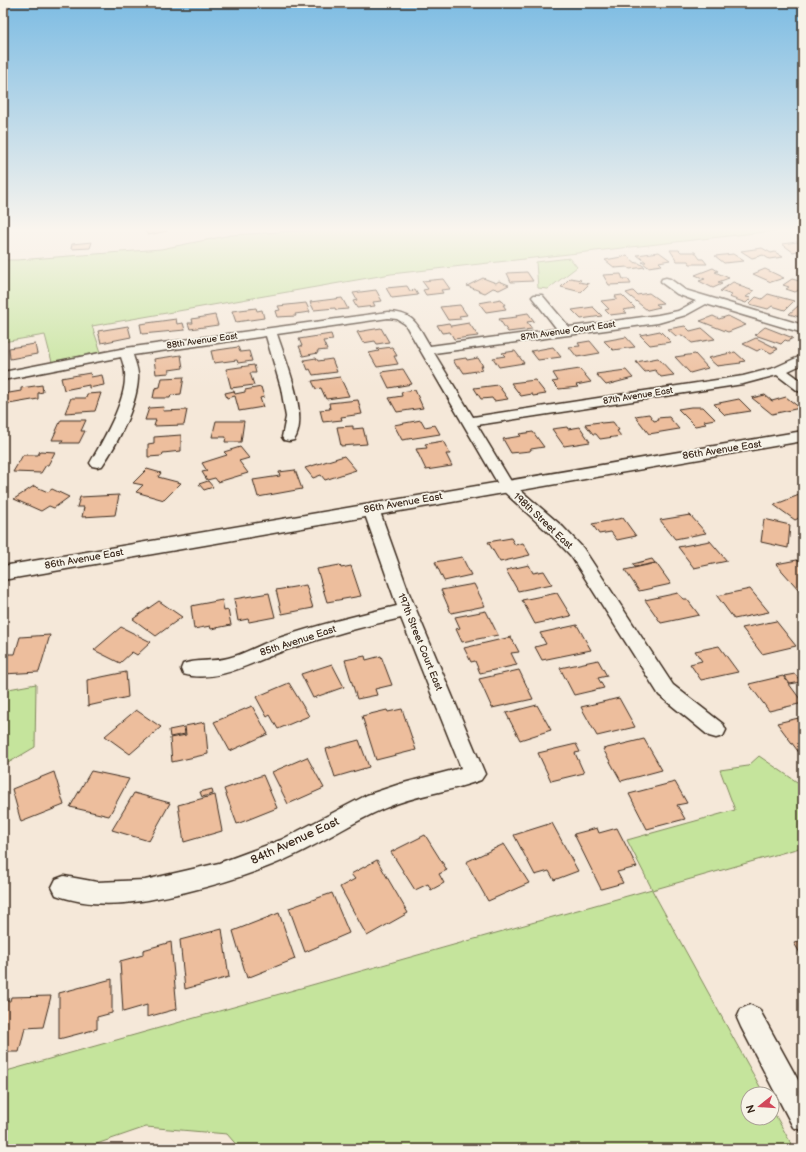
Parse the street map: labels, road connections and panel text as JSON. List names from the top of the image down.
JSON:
{
  "streets": {
    "street": [
      "87th Avenue Court East",
      "88th Avenue East",
      "87th Avenue East",
      "86th Avenue East",
      "198th Street East",
      "85th Avenue East",
      "197th Street Court East",
      "84th Avenue East"
    ]
  },
  "crossings": [
    ["87th Avenue Court East", "198th Street East"],
    ["88th Avenue East", "198th Street East"],
    ["87th Avenue East", "198th Street East"],
    ["86th Avenue East", "198th Street East"],
    ["86th Avenue East", "197th Street Court East"],
    ["85th Avenue East", "197th Street Court East"],
    ["197th Street Court East", "84th Avenue East"]
  ],
  "north": "left"
}
